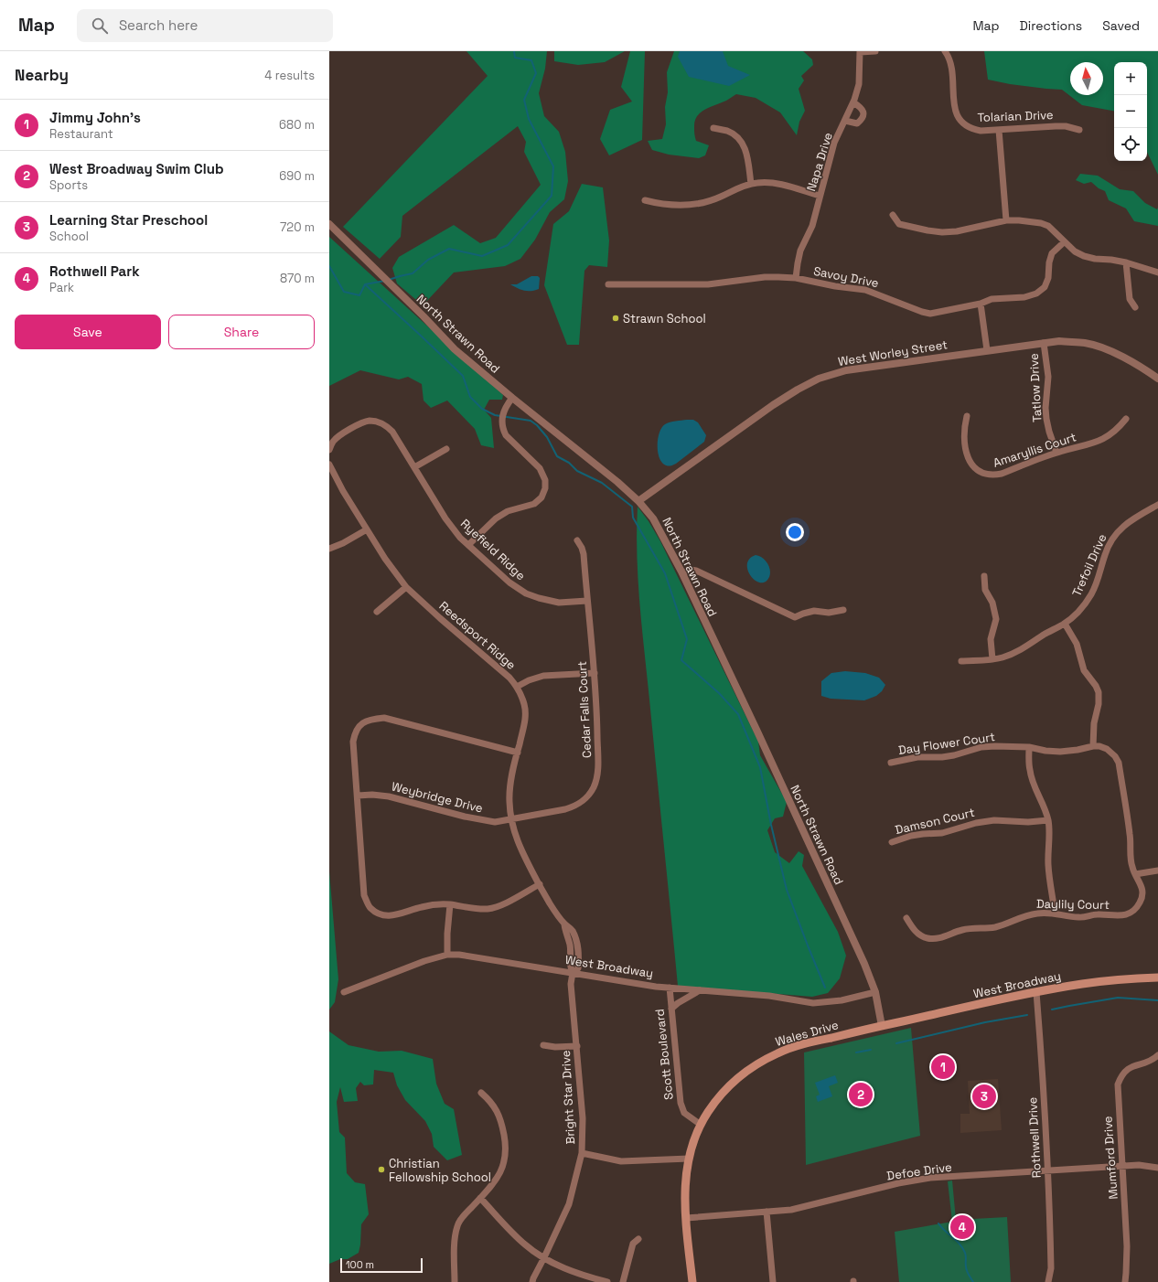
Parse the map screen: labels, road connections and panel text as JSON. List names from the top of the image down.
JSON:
{
  "streets": {
    "main road": ["West Broadway", "Wales Drive"],
    "street": [
      "Tolarian Drive",
      "Napa Drive",
      "Savoy Drive",
      "North Strawn Road",
      "West Worley Street",
      "Tatlow Drive",
      "Amaryllis Court",
      "Ryefield Ridge",
      "Trefoil Drive",
      "Reedsport Ridge",
      "Cedar Falls Court",
      "Day Flower Court",
      "Weybridge Drive",
      "Damson Court",
      "Daylily Court",
      "Scott Boulevard",
      "Bright Star Drive",
      "Rothwell Drive",
      "Mumford Drive",
      "Defoe Drive"
    ]
  },
  "crossings": [
    ["Napa Drive", "Savoy Drive"],
    ["North Strawn Road", "West Worley Street"],
    ["North Strawn Road", "West Broadway"],
    ["North Strawn Road", "Wales Drive"],
    ["West Worley Street", "Tatlow Drive"],
    ["Tatlow Drive", "Amaryllis Court"],
    ["Ryefield Ridge", "Cedar Falls Court"],
    ["Reedsport Ridge", "Cedar Falls Court"],
    ["Reedsport Ridge", "Weybridge Drive"],
    ["Reedsport Ridge", "West Broadway"],
    ["Reedsport Ridge", "Bright Star Drive"],
    ["Cedar Falls Court", "Weybridge Drive"],
    ["West Broadway", "Wales Drive"],
    ["West Broadway", "Scott Boulevard"],
    ["West Broadway", "Bright Star Drive"],
    ["West Broadway", "Rothwell Drive"],
    ["Wales Drive", "Scott Boulevard"],
    ["Rothwell Drive", "Defoe Drive"],
    ["Mumford Drive", "Defoe Drive"]
  ],
  "places": ["Strawn School", "Christian Fellowship School"],
  "scale_bar": "100 m",
  "north": "top",
  "page": {
    "header": "Map",
    "search": "Search here",
    "nav": ["Map", "Directions", "Saved"],
    "heading": ["Nearby", "4 results"],
    "map_buttons": ["+", "−"],
    "list": [
      {
        "mark": "1",
        "name": "Jimmy John's",
        "note": "Restaurant",
        "value": "680 m"
      },
      {
        "mark": "2",
        "name": "West Broadway Swim Club",
        "note": "Sports",
        "value": "690 m"
      },
      {
        "mark": "3",
        "name": "Learning Star Preschool",
        "note": "School",
        "value": "720 m"
      },
      {
        "mark": "4",
        "name": "Rothwell Park",
        "note": "Park",
        "value": "870 m"
      }
    ],
    "buttons": ["Save", "Share"],
    "pins": [
      "1",
      "2",
      "3",
      "4"
    ],
    "scale": "100 m"
  }
}
